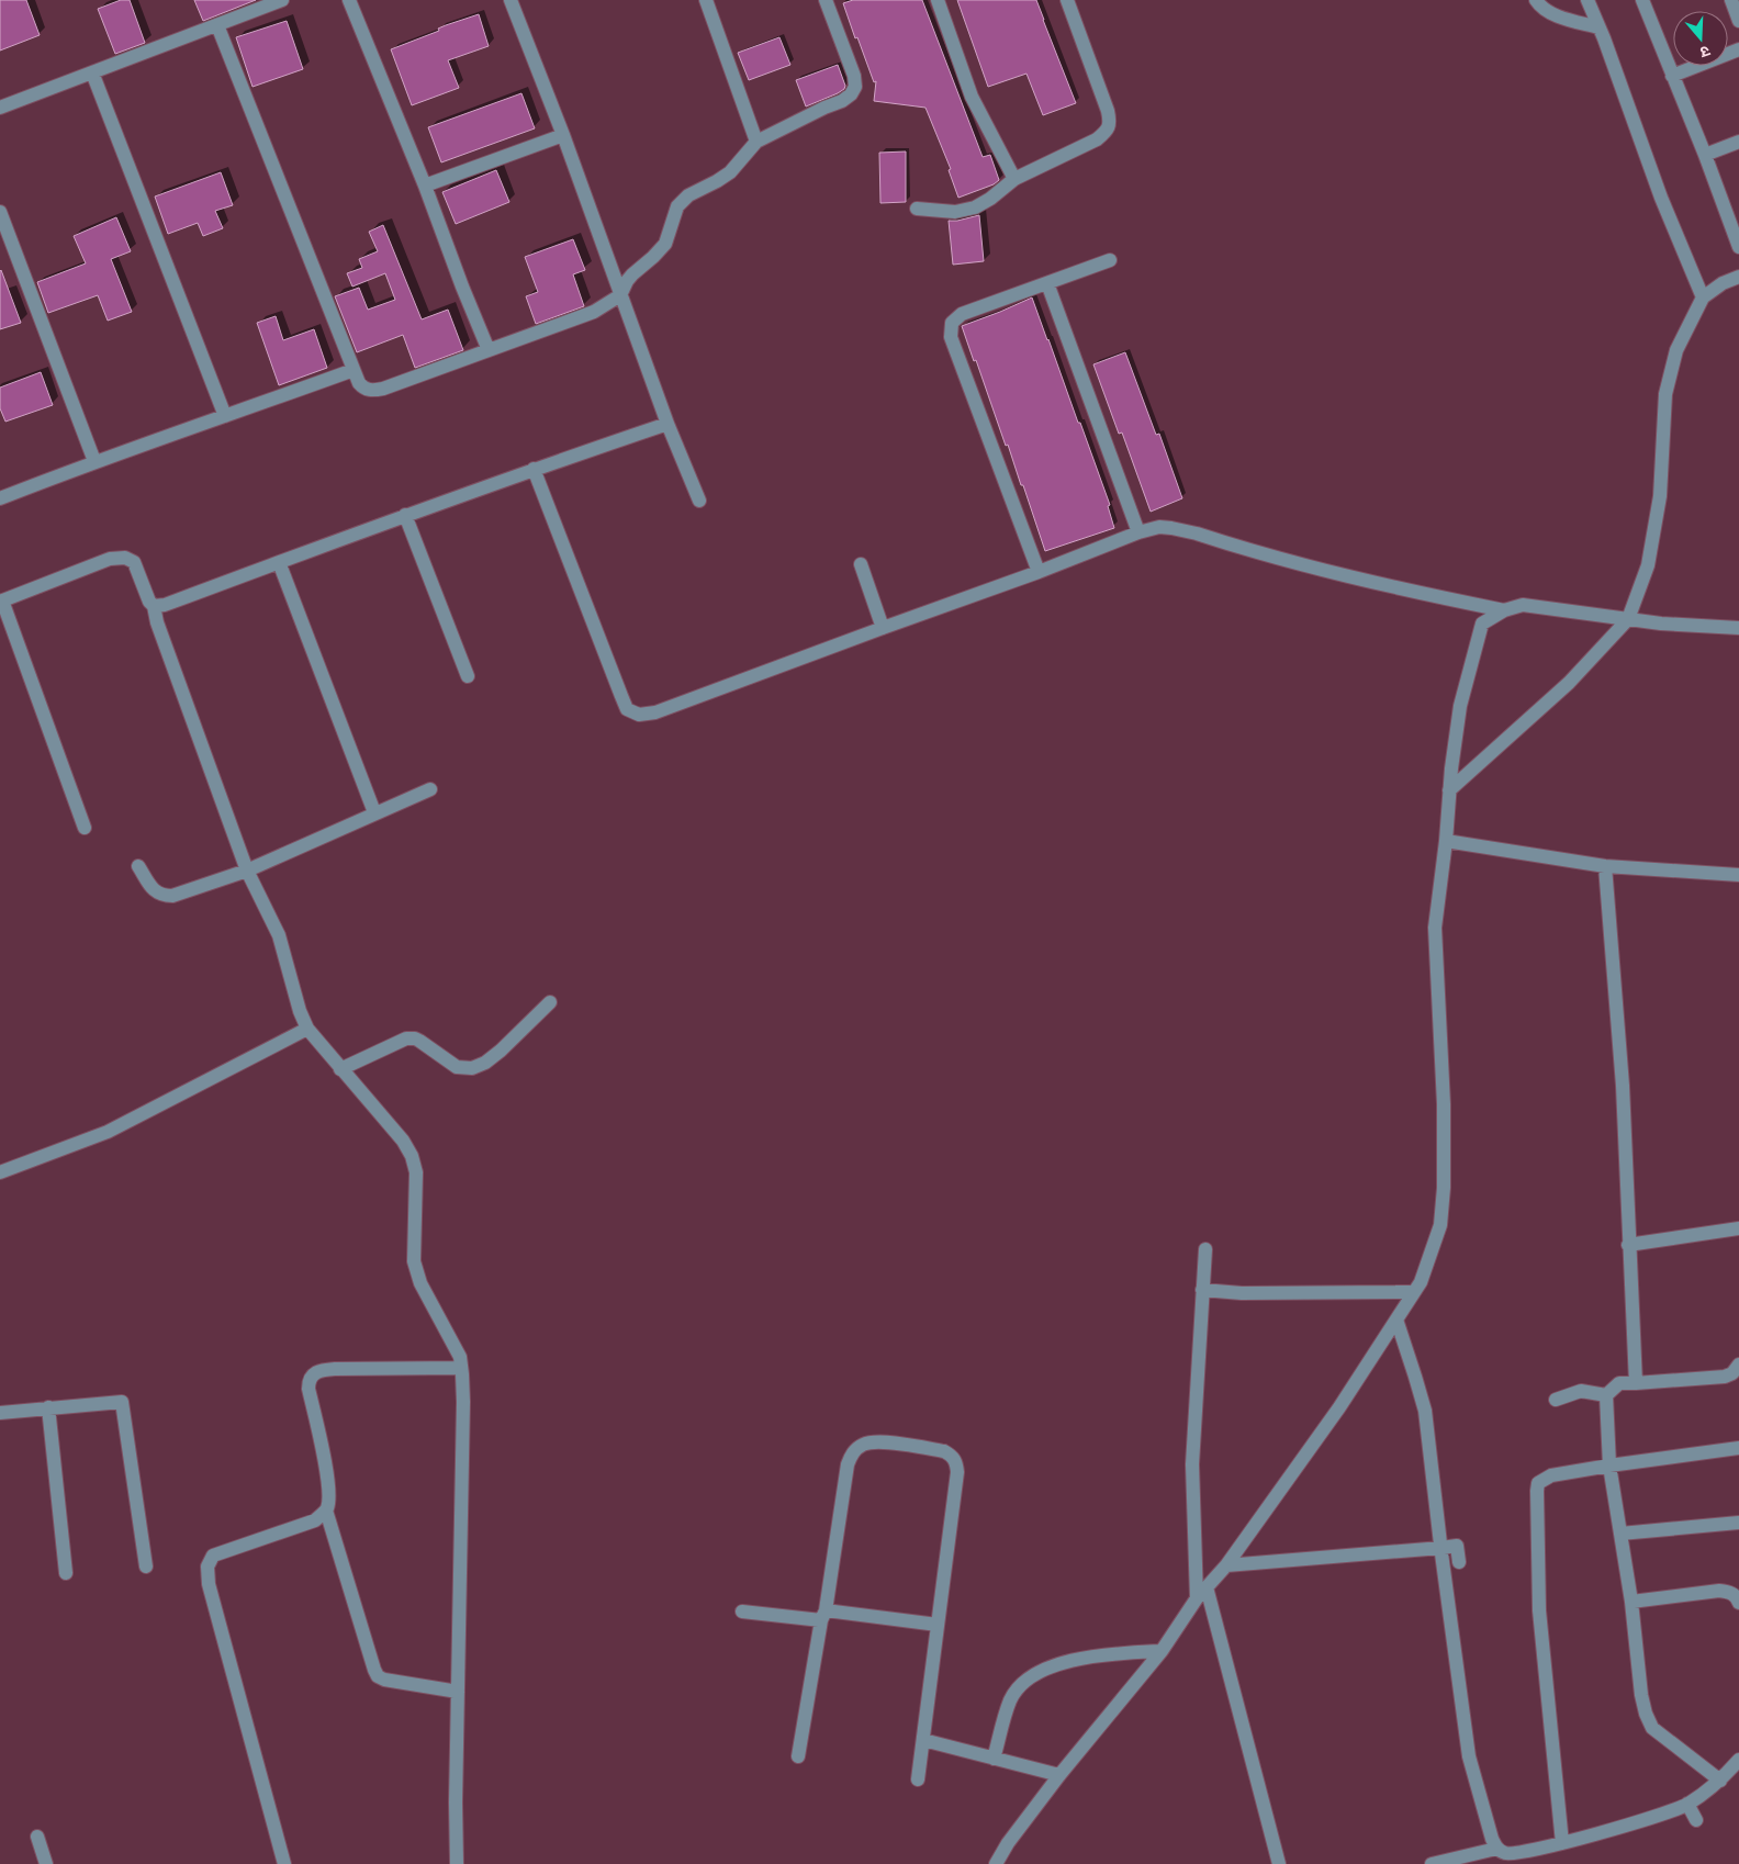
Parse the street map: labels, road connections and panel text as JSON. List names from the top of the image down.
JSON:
{
  "north": "bottom"
}
